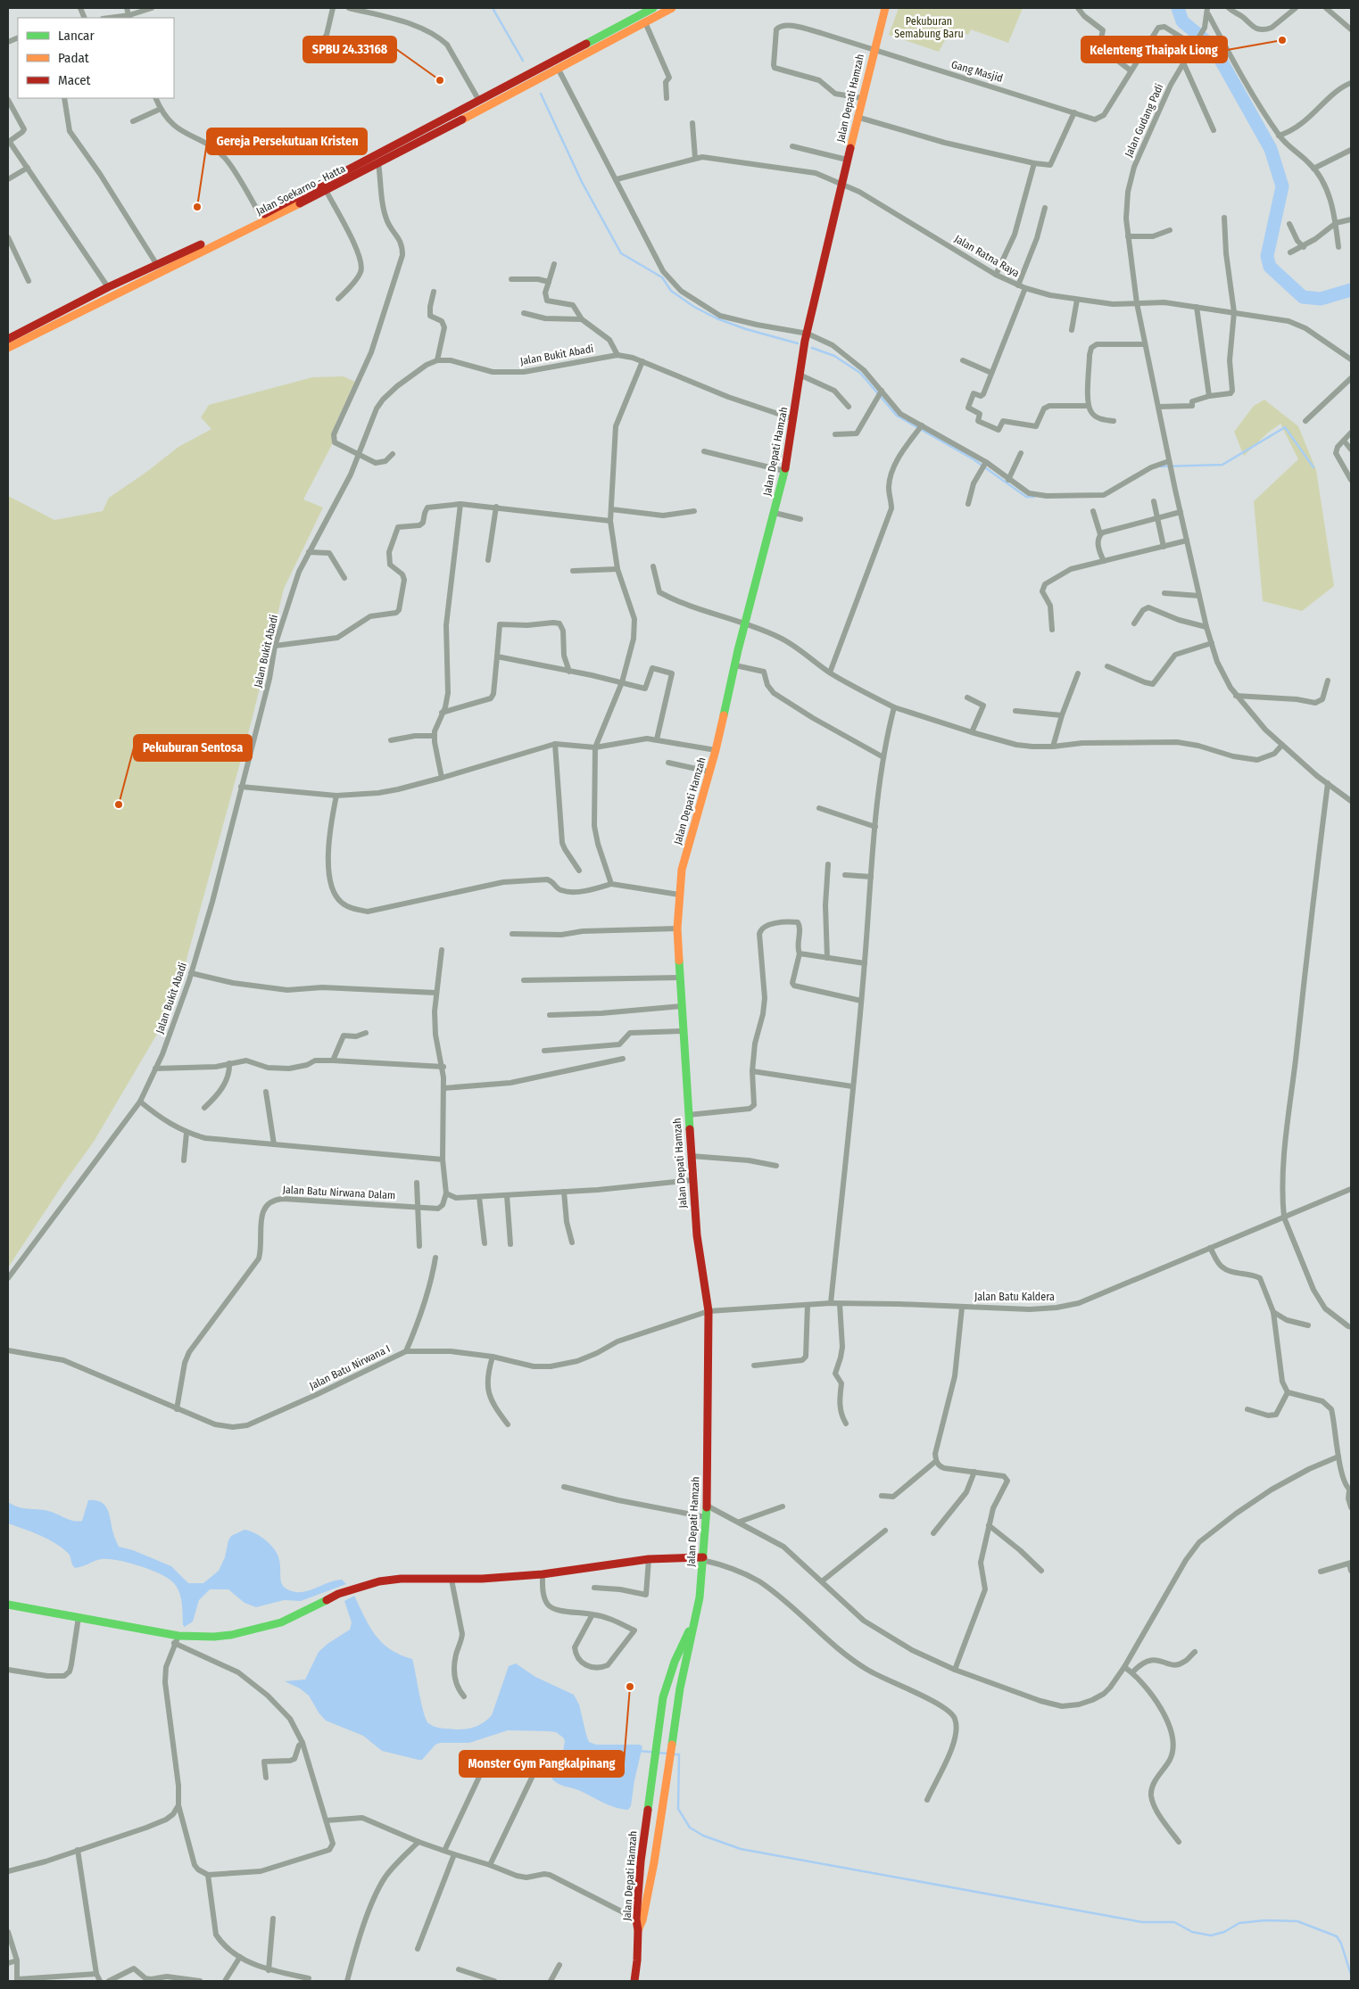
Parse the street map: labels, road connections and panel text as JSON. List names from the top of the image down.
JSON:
{
  "streets": {
    "main road": ["Jalan Depati Hamzah", "Jalan Soekarno - Hatta"],
    "street": [
      "Gang Masjid",
      "Jalan Gudang Padi",
      "Jalan Ratna Raya",
      "Jalan Bukit Abadi",
      "Jalan Batu Nirwana Dalam",
      "Jalan Batu Kaldera",
      "Jalan Batu Nirwana I"
    ]
  },
  "crossings": [
    ["Gang Masjid", "Jalan Depati Hamzah"],
    ["Jalan Depati Hamzah", "Jalan Ratna Raya"],
    ["Jalan Depati Hamzah", "Jalan Bukit Abadi"],
    ["Jalan Depati Hamzah", "Jalan Batu Kaldera"],
    ["Jalan Depati Hamzah", "Jalan Batu Nirwana I"],
    ["Jalan Gudang Padi", "Jalan Ratna Raya"],
    ["Jalan Batu Nirwana Dalam", "Jalan Batu Nirwana I"],
    ["Jalan Batu Kaldera", "Jalan Batu Nirwana I"]
  ],
  "parks": ["Pekuburan Semabung Baru"],
  "places": [
    "Kelenteng Thaipak Liong",
    "SPBU 24.33168",
    "Gereja Persekutuan Kristen",
    "Pekuburan Sentosa",
    "Monster Gym Pangkalpinang"
  ],
  "legend": ["Lancar", "Padat", "Macet"]
}
